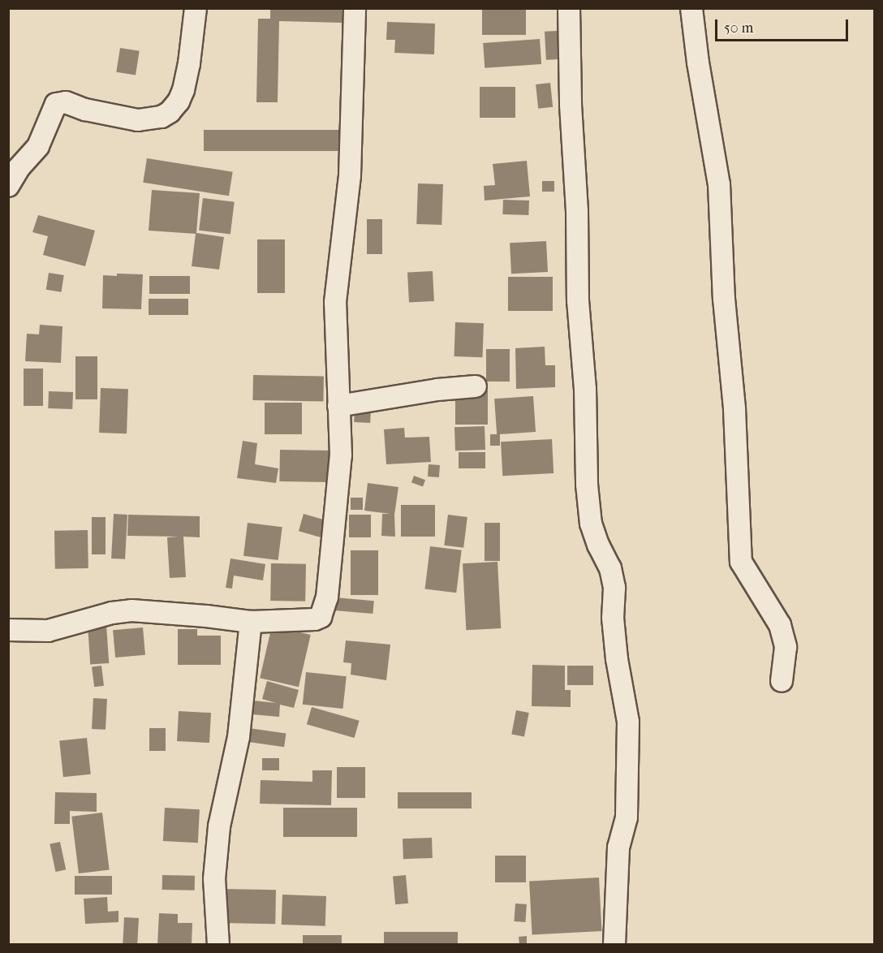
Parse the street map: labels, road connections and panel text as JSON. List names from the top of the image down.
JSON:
{
  "scale_bar": "50 m"
}
